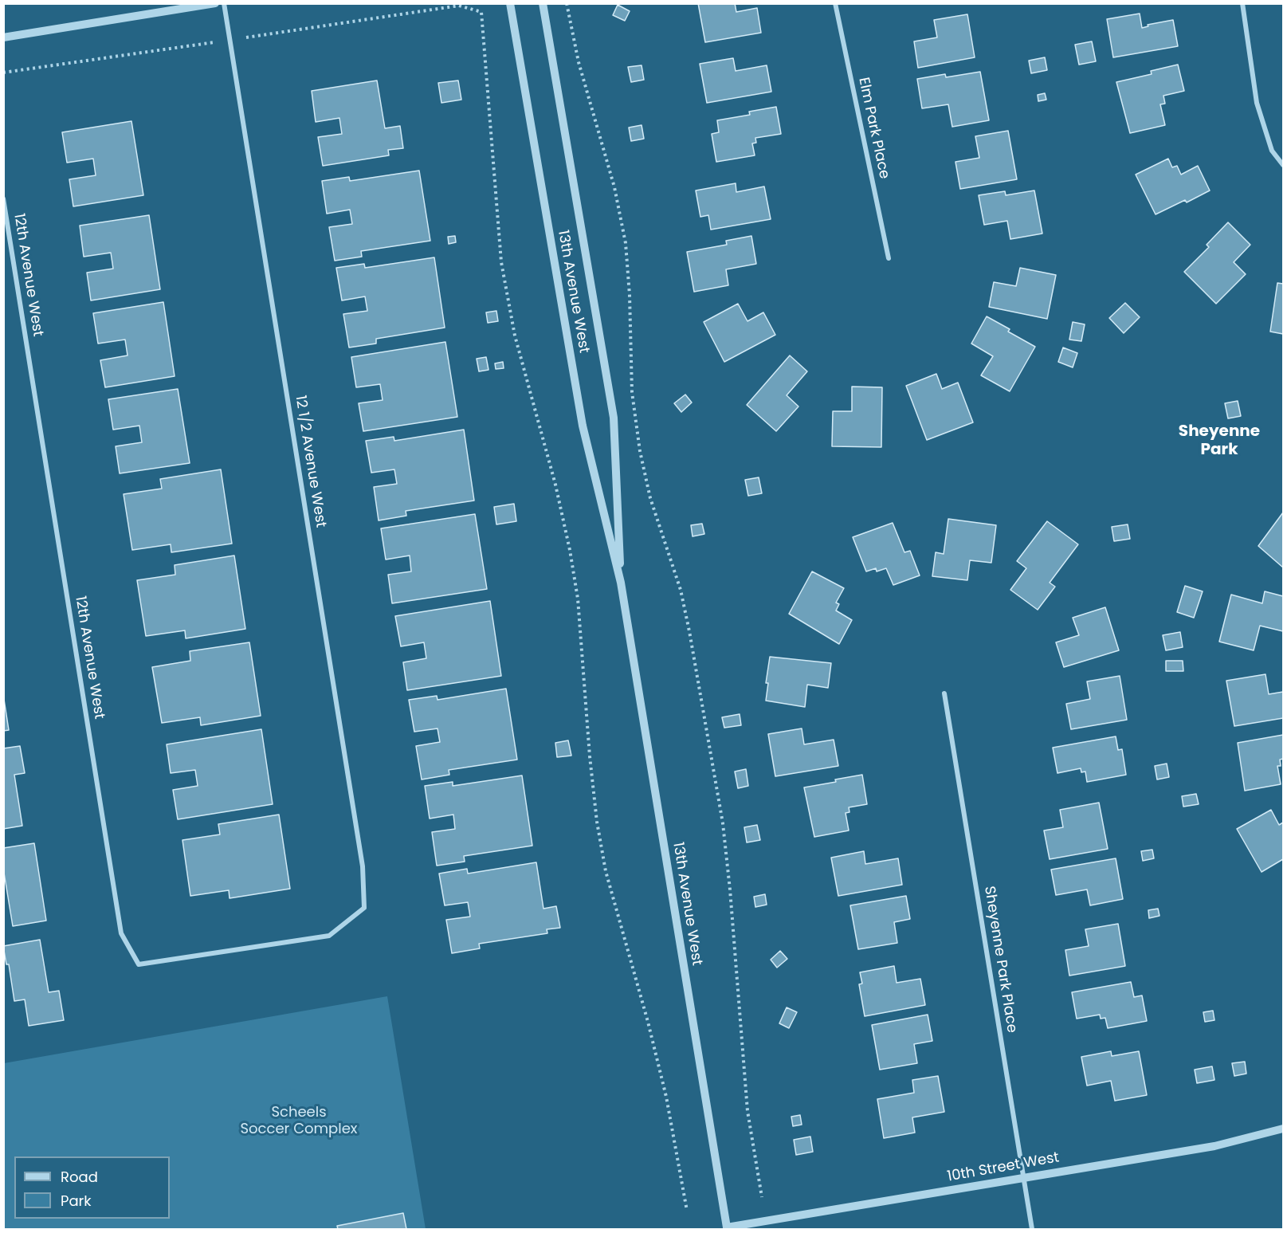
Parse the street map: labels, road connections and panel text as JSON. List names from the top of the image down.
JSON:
{
  "streets": {
    "street": [
      "Elm Park Place",
      "12th Avenue West",
      "13th Avenue West",
      "12 1/2 Avenue West",
      "Sheyenne Park Place",
      "10th Street West"
    ]
  },
  "crossings": [
    ["12th Avenue West", "12 1/2 Avenue West"],
    ["13th Avenue West", "10th Street West"],
    ["Sheyenne Park Place", "10th Street West"]
  ],
  "districts": ["Sheyenne Park"],
  "parks": ["Scheels Soccer Complex"],
  "legend": ["Road", "Park"]
}
